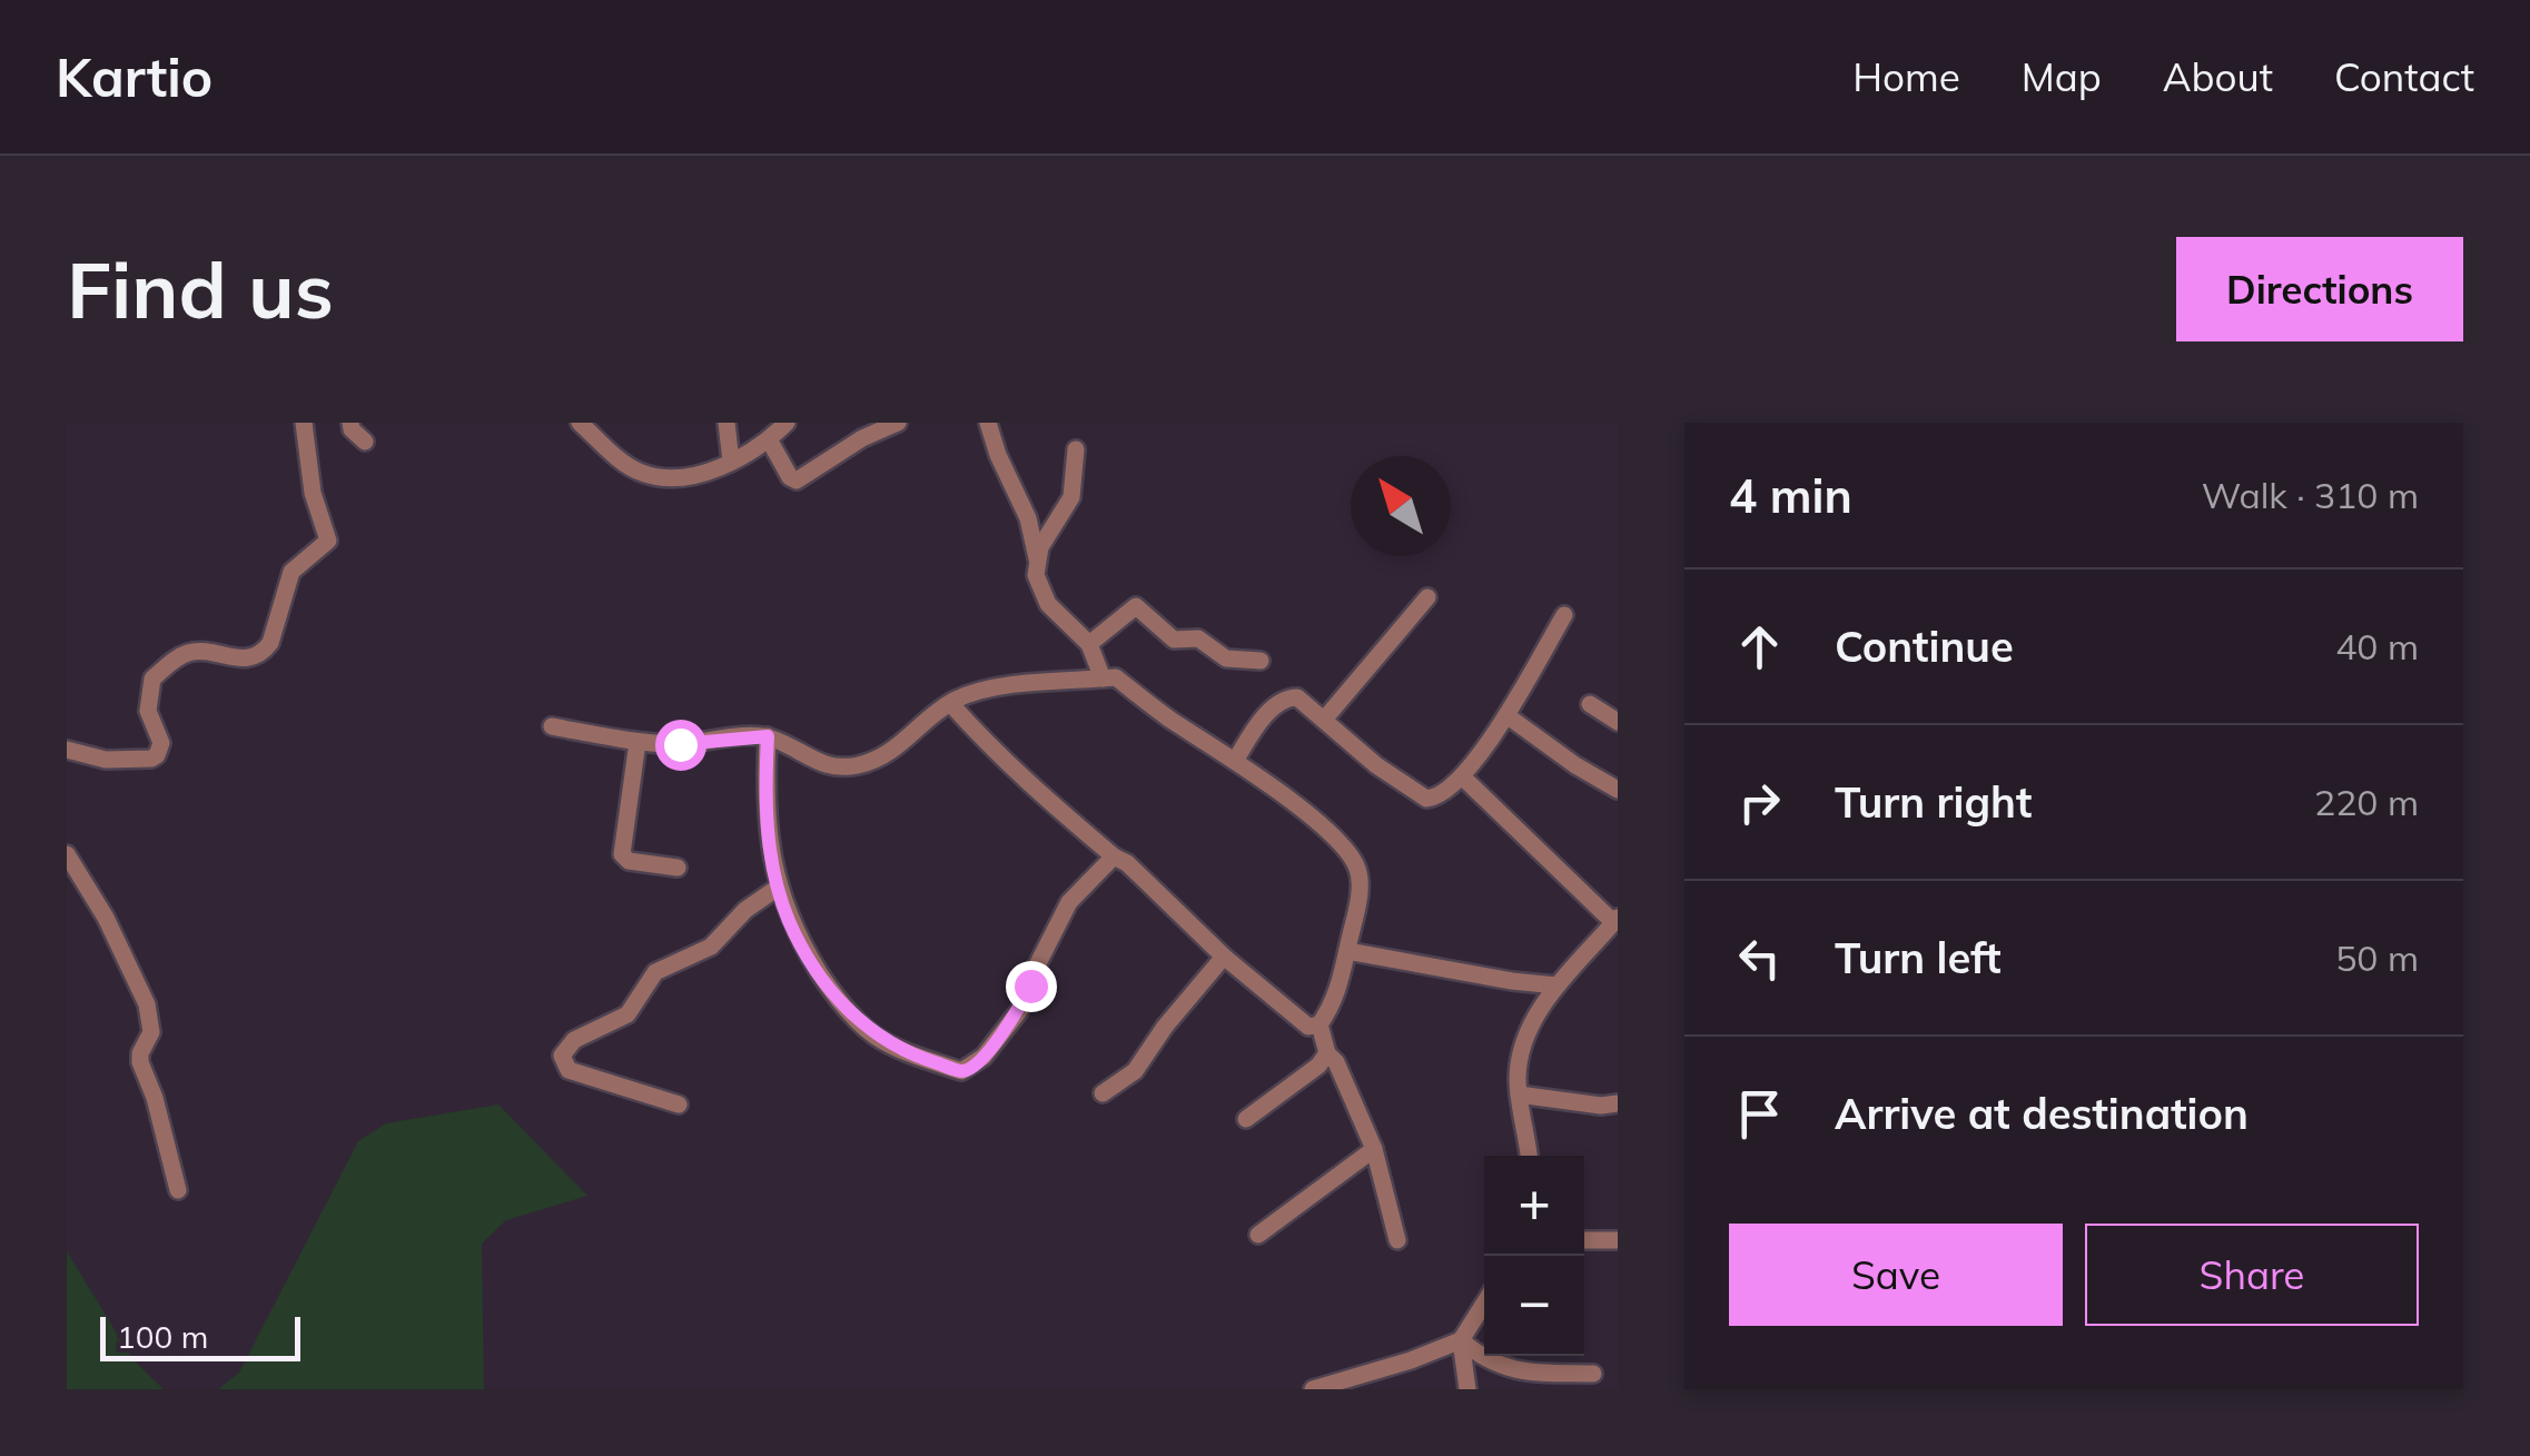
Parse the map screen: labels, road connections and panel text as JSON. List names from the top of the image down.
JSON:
{
  "scale_bar": "100 m",
  "north": "top left",
  "page": {
    "header": "Kartio",
    "nav": [
      "Home",
      "Map",
      "About",
      "Contact"
    ],
    "buttons": [
      "Directions",
      ["Save", "Share"]
    ],
    "title": "Find us",
    "heading": ["4 min", "Walk · 310 m"],
    "list": [
      ["Continue", "40 m"],
      ["Turn right", "220 m"],
      ["Turn left", "50 m"],
      "Arrive at destination"
    ],
    "map_buttons": ["+", "−"],
    "scale": "100 m"
  }
}
